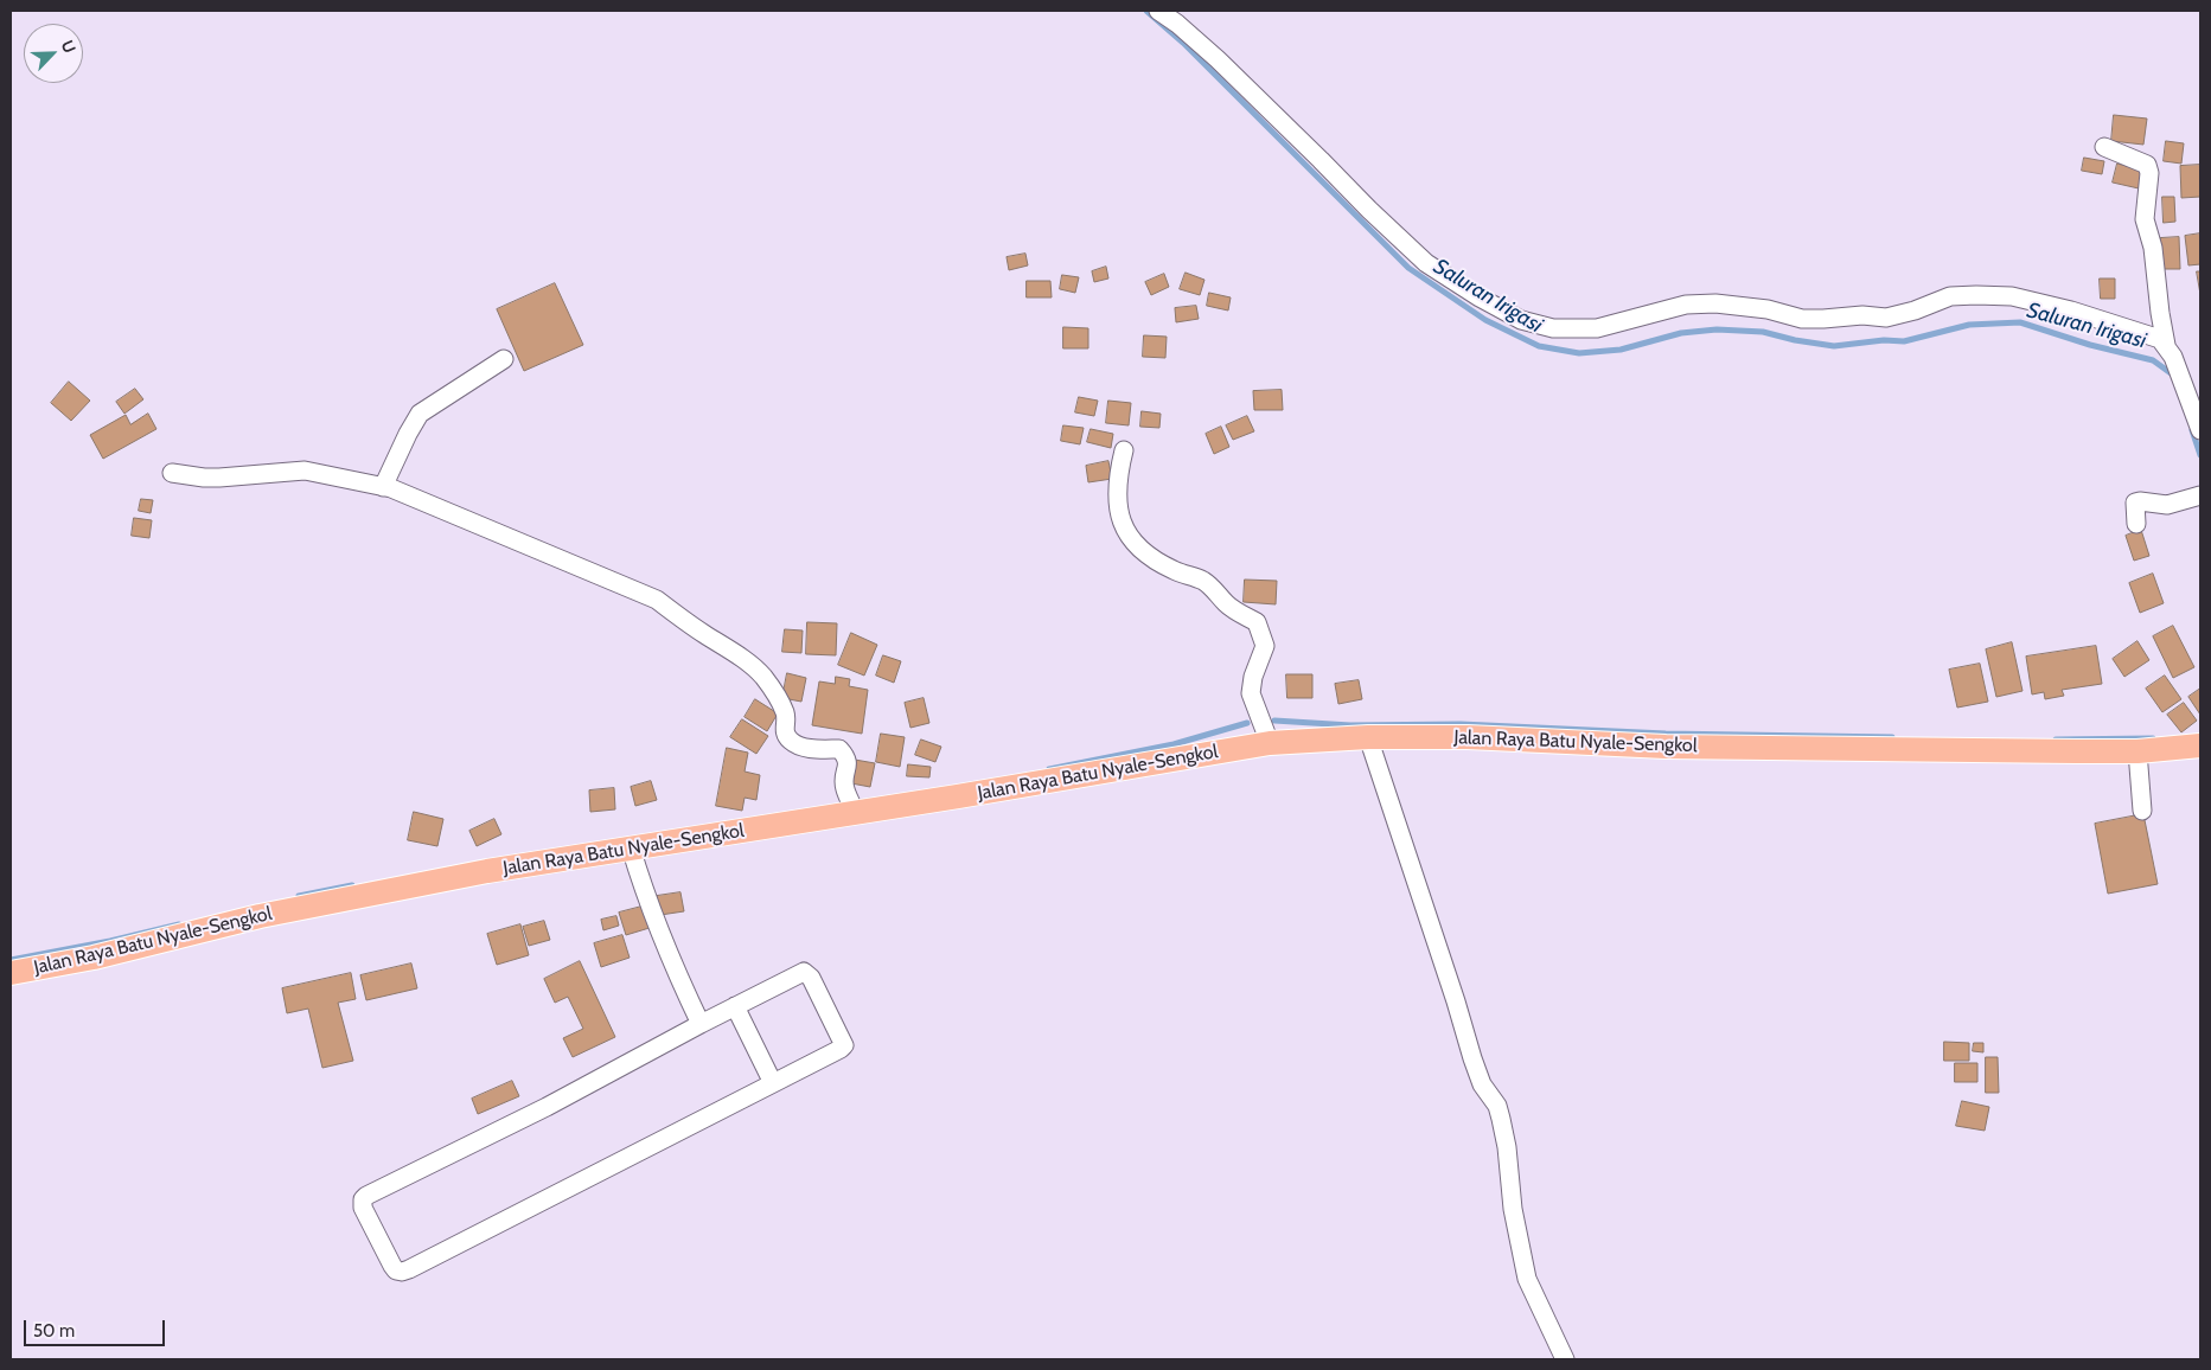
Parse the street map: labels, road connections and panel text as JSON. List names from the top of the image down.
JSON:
{
  "streets": {
    "main road": ["Jalan Raya Batu Nyale-Sengkol"]
  },
  "water": ["Saluran Irigasi"],
  "scale_bar": "50 m",
  "north": "top right"
}
